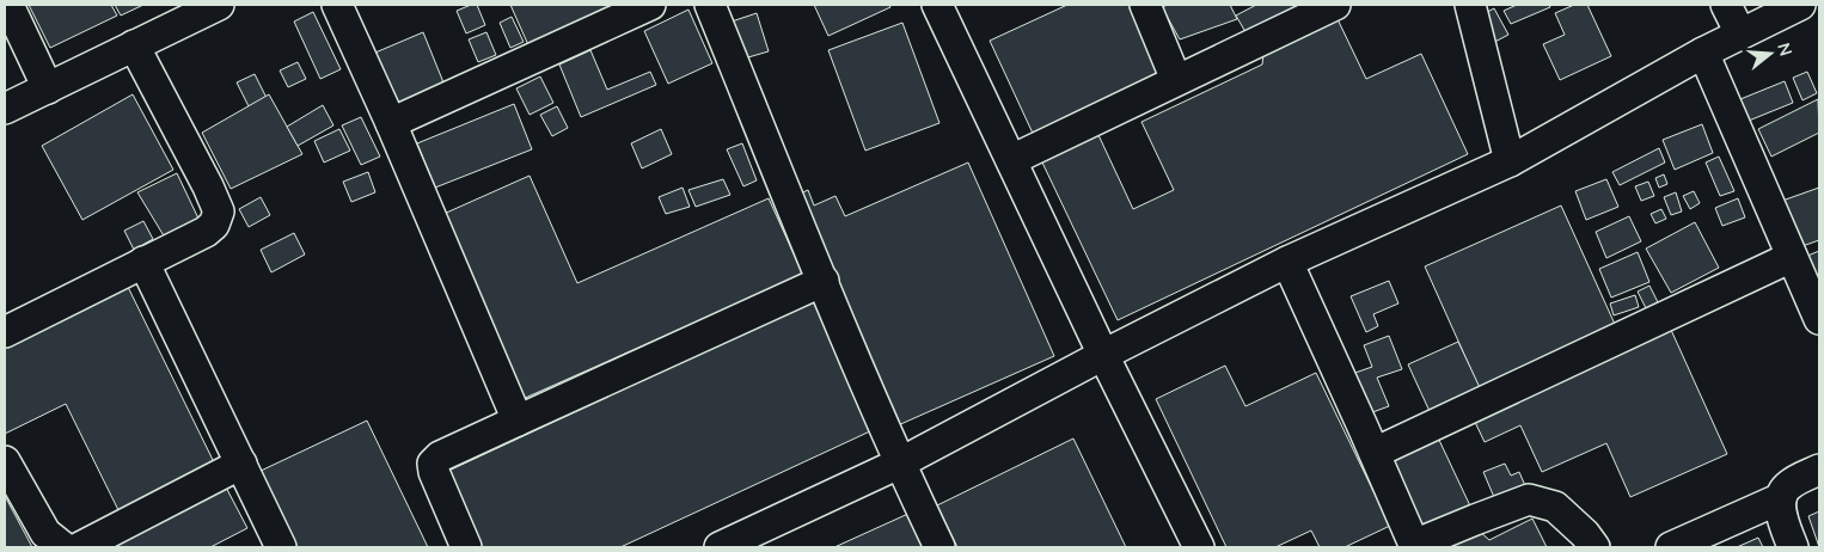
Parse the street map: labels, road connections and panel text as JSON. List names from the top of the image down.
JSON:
{
  "north": "right"
}
